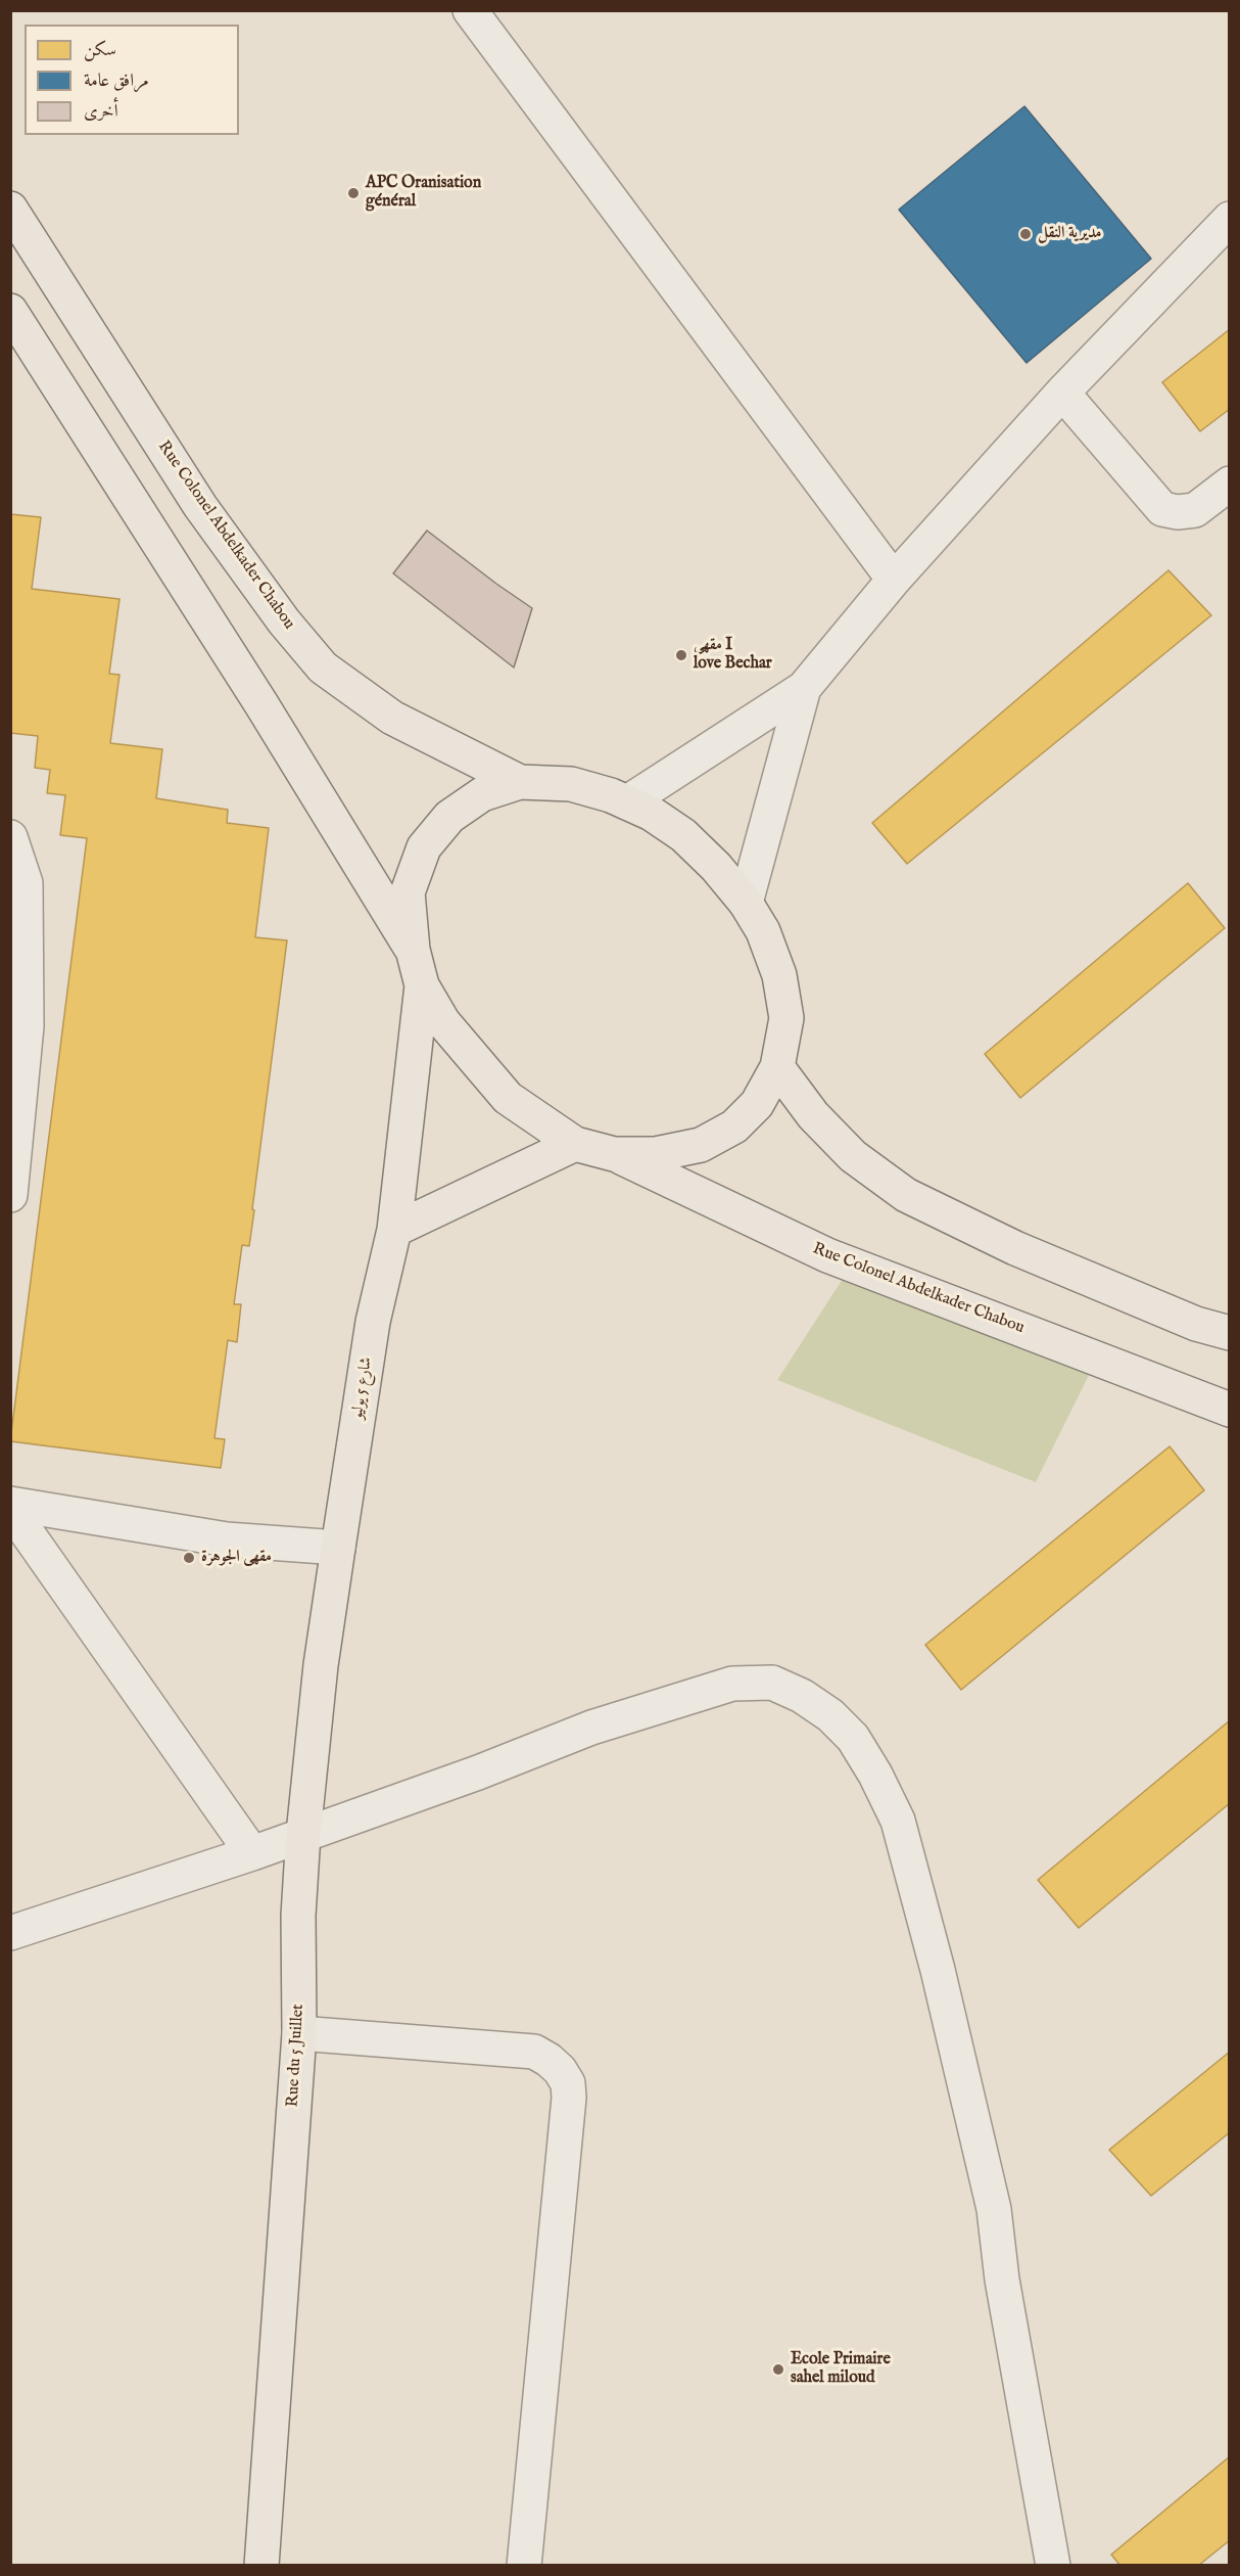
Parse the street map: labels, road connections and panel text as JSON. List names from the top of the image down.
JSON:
{
  "streets": {
    "main road": ["Rue Colonel Abdelkader Chabou", "شارع 5 يوليو", "Rue du 5 Juillet"]
  },
  "crossings": [
    ["شارع 5 يوليو", "Rue du 5 Juillet"]
  ],
  "places": [
    "APC Oranisation général",
    "مديرية النقل",
    "مقهى I love Bechar",
    "مقهى الجوهرة",
    "Ecole Primaire sahel miloud"
  ],
  "legend": ["سكن", "مرافق عامة", "أخرى"]
}
